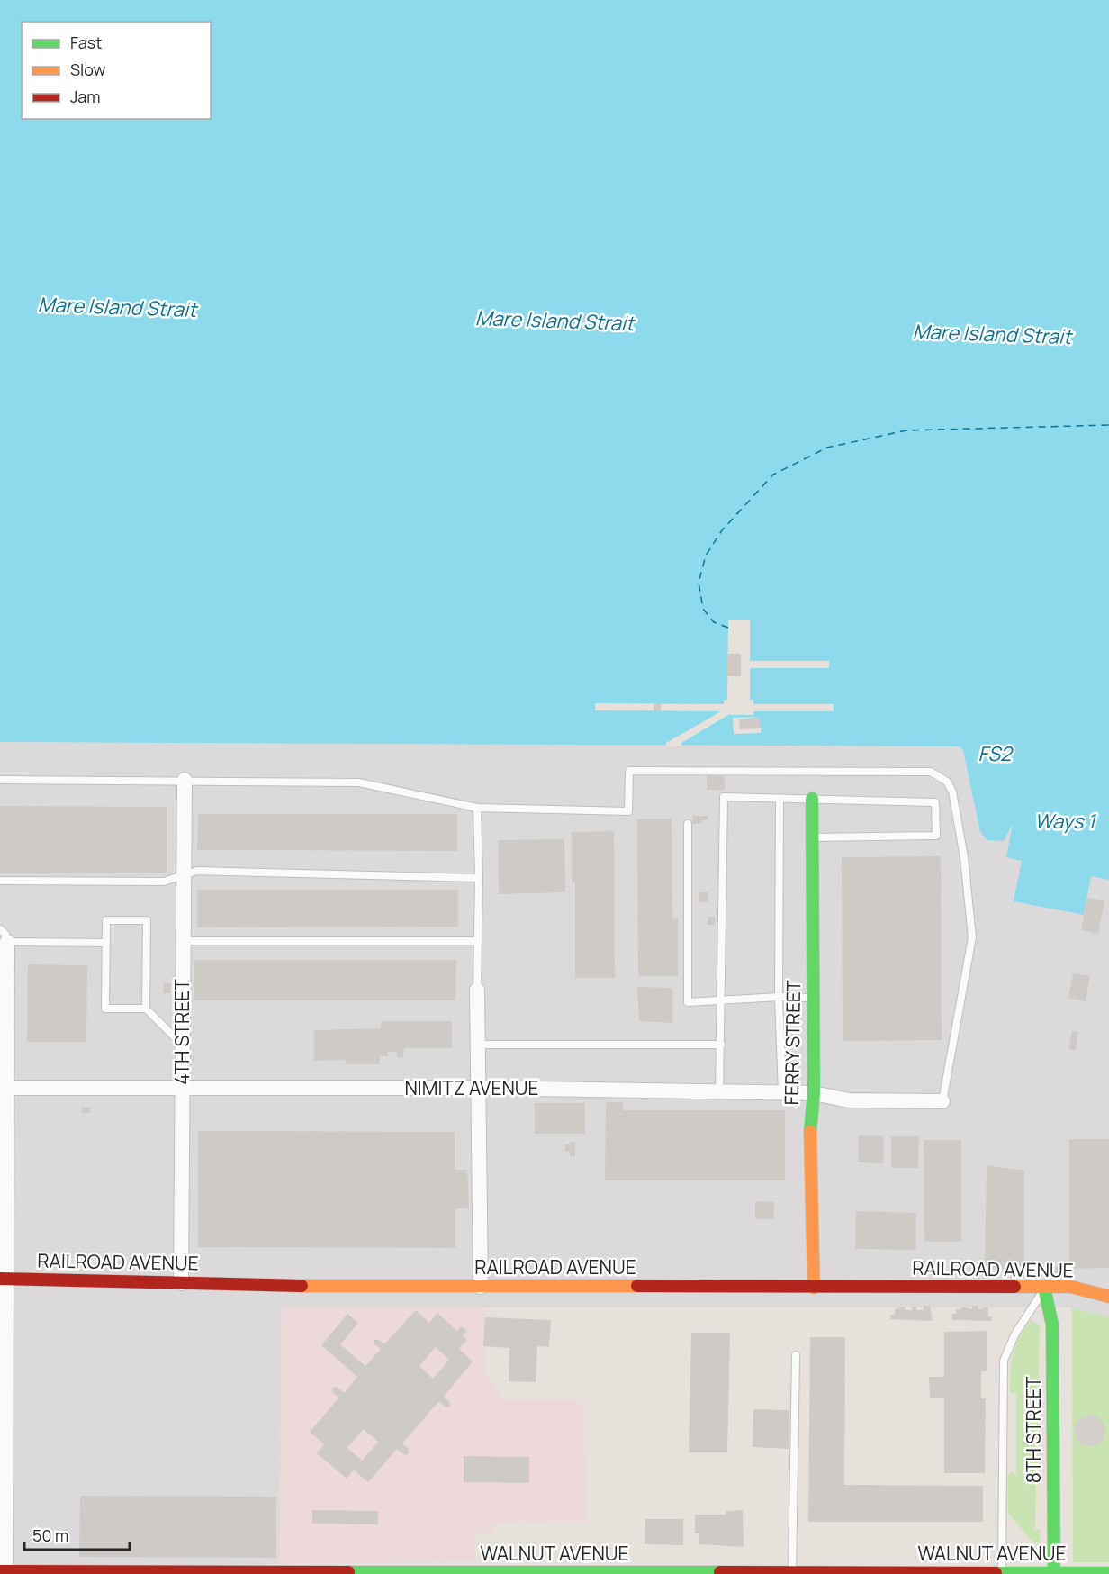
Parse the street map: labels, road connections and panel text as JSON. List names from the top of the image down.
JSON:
{
  "streets": {
    "street": [
      "4TH STREET",
      "FERRY STREET",
      "NIMITZ AVENUE",
      "RAILROAD AVENUE",
      "8TH STREET",
      "WALNUT AVENUE"
    ]
  },
  "crossings": [
    ["4TH STREET", "NIMITZ AVENUE"],
    ["4TH STREET", "RAILROAD AVENUE"],
    ["FERRY STREET", "NIMITZ AVENUE"],
    ["FERRY STREET", "RAILROAD AVENUE"],
    ["RAILROAD AVENUE", "8TH STREET"],
    ["8TH STREET", "WALNUT AVENUE"]
  ],
  "water": ["Mare Island Strait", "FS2", "Ways 1"],
  "legend": ["Fast", "Slow", "Jam"],
  "scale_bar": "50 m"
}
